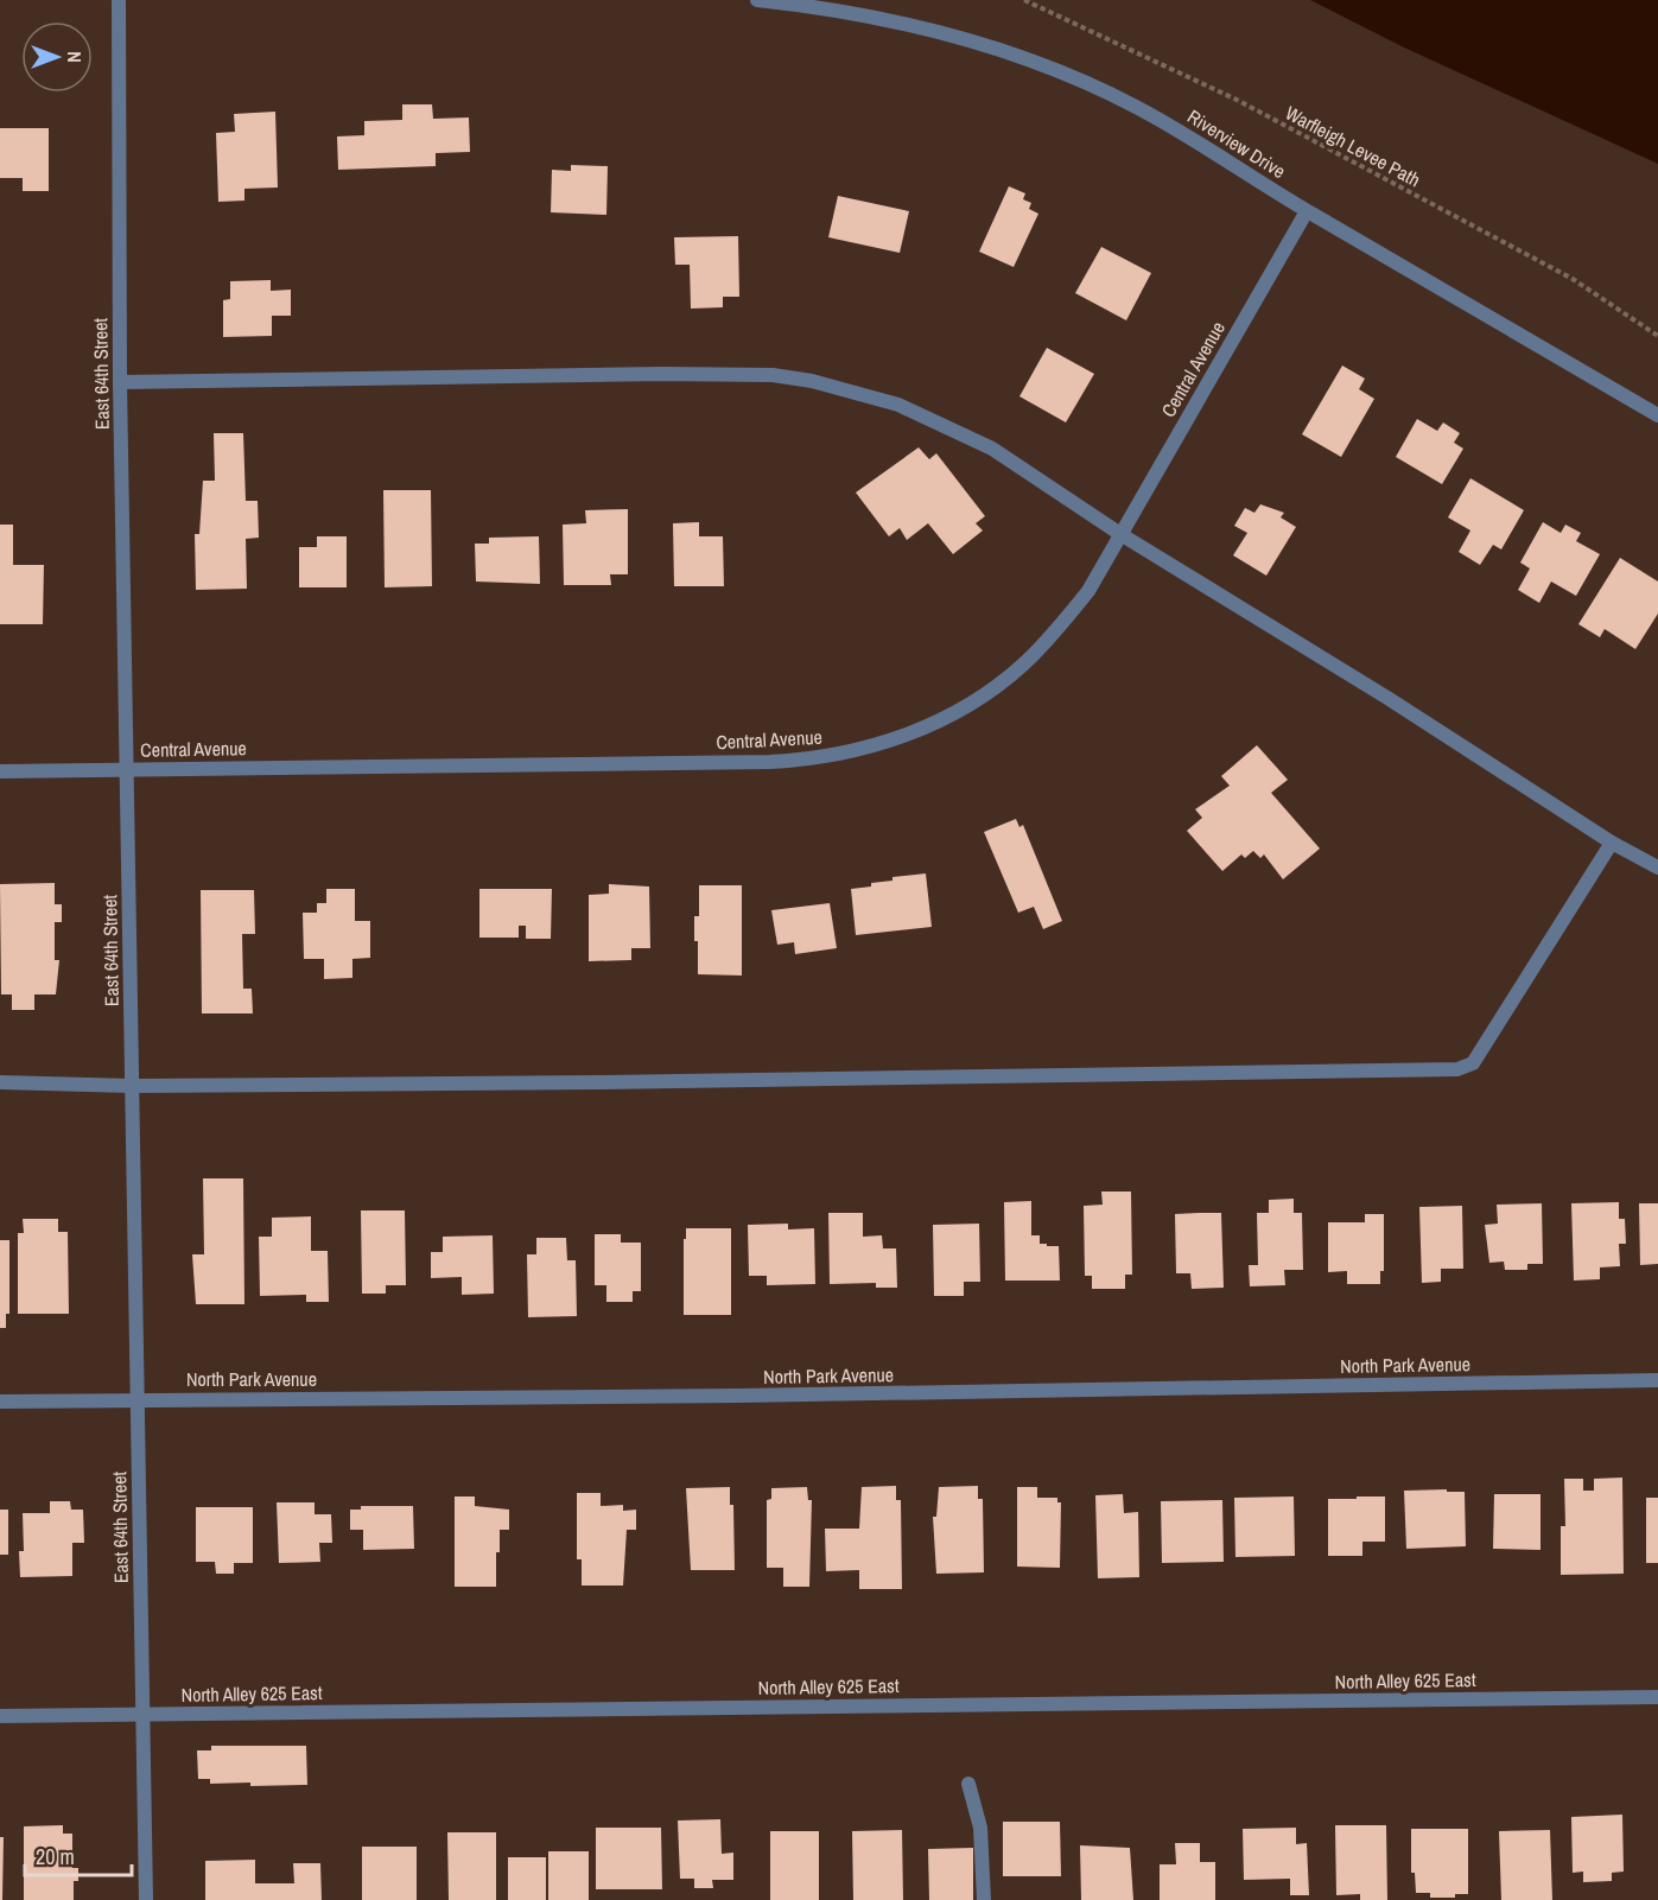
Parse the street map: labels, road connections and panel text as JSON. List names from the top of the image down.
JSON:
{
  "streets": {
    "street": [
      "Riverview Drive",
      "Central Avenue",
      "East 64th Street",
      "North Park Avenue",
      "North Alley 625 East"
    ],
    "path": ["Warfleigh Levee Path"]
  },
  "crossings": [
    ["Riverview Drive", "Central Avenue"],
    ["Central Avenue", "East 64th Street"],
    ["East 64th Street", "North Park Avenue"],
    ["East 64th Street", "North Alley 625 East"]
  ],
  "scale_bar": "20 m",
  "north": "right"
}
